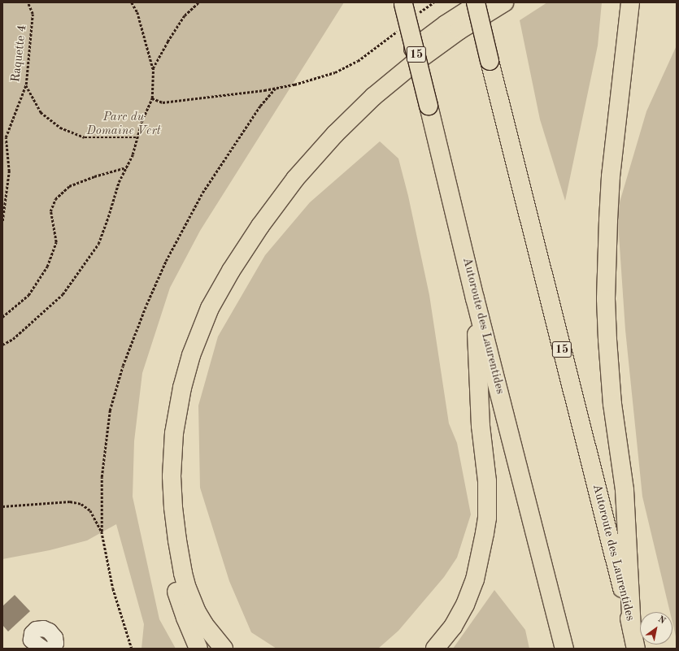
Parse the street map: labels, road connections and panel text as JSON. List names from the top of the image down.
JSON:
{
  "streets": {
    "highway": ["15", "Autoroute des Laurentides"],
    "path": ["Raquette 4"]
  },
  "parks": ["Parc du Domaine Vert"],
  "north": "top right"
}
